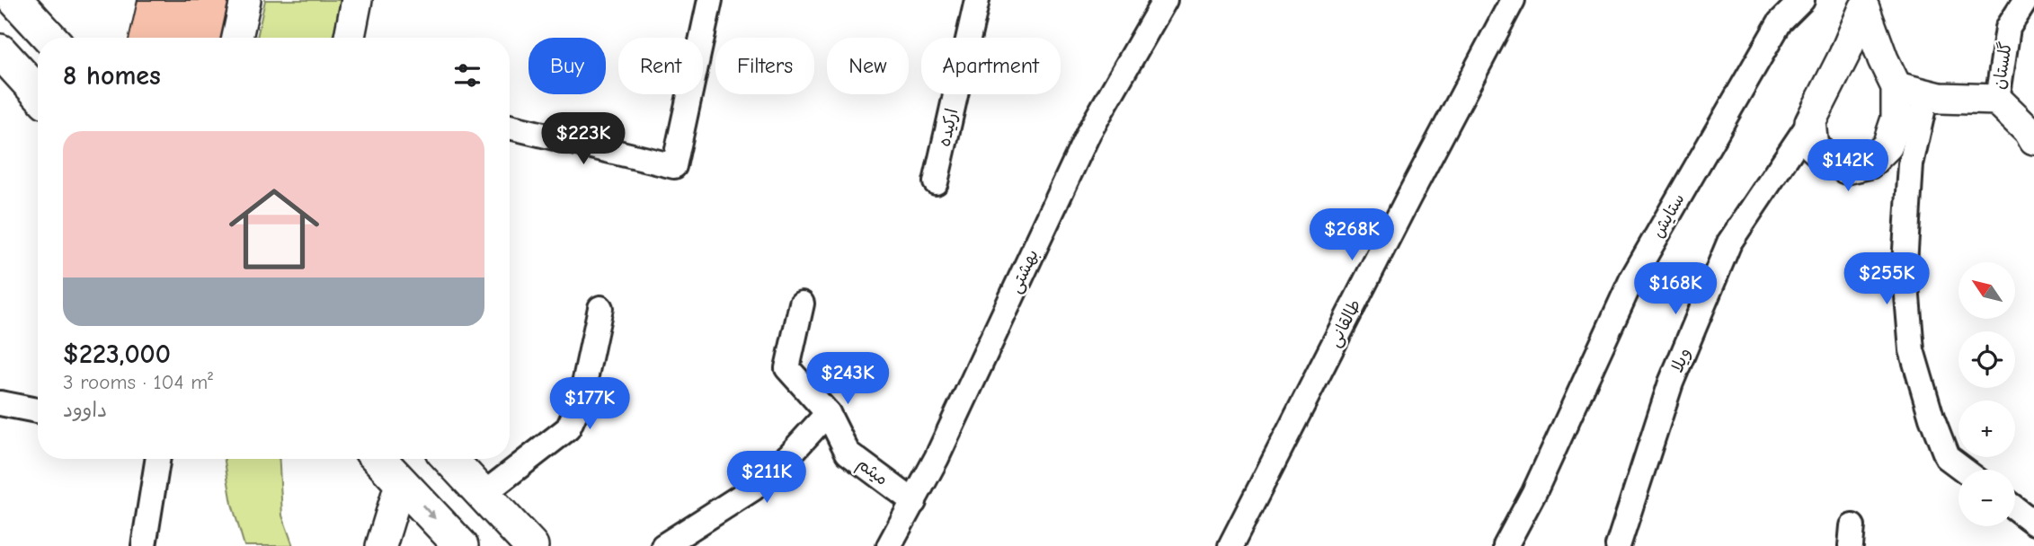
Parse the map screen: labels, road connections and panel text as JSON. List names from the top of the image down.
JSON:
{
  "streets": {
    "street": [
      "گلستان",
      "ارکیده",
      "ستایش",
      "بهشتی",
      "طالقانی",
      "ویلا",
      "میثم"
    ]
  },
  "crossings": [
    ["بهشتی", "میثم"]
  ],
  "north": "top left",
  "page": {
    "chip": [
      "Buy",
      "Rent",
      "Filters",
      "New",
      "Apartment"
    ],
    "heading": "8 homes",
    "price": [
      "$223K",
      "$142K",
      "$268K",
      "$255K",
      "$168K",
      "$243K",
      "$177K",
      "$211K"
    ],
    "list": [
      {
        "name": "$223,000",
        "note": "3 rooms · 104 m² · داوود"
      }
    ],
    "map_buttons": ["+", "−"]
  }
}
